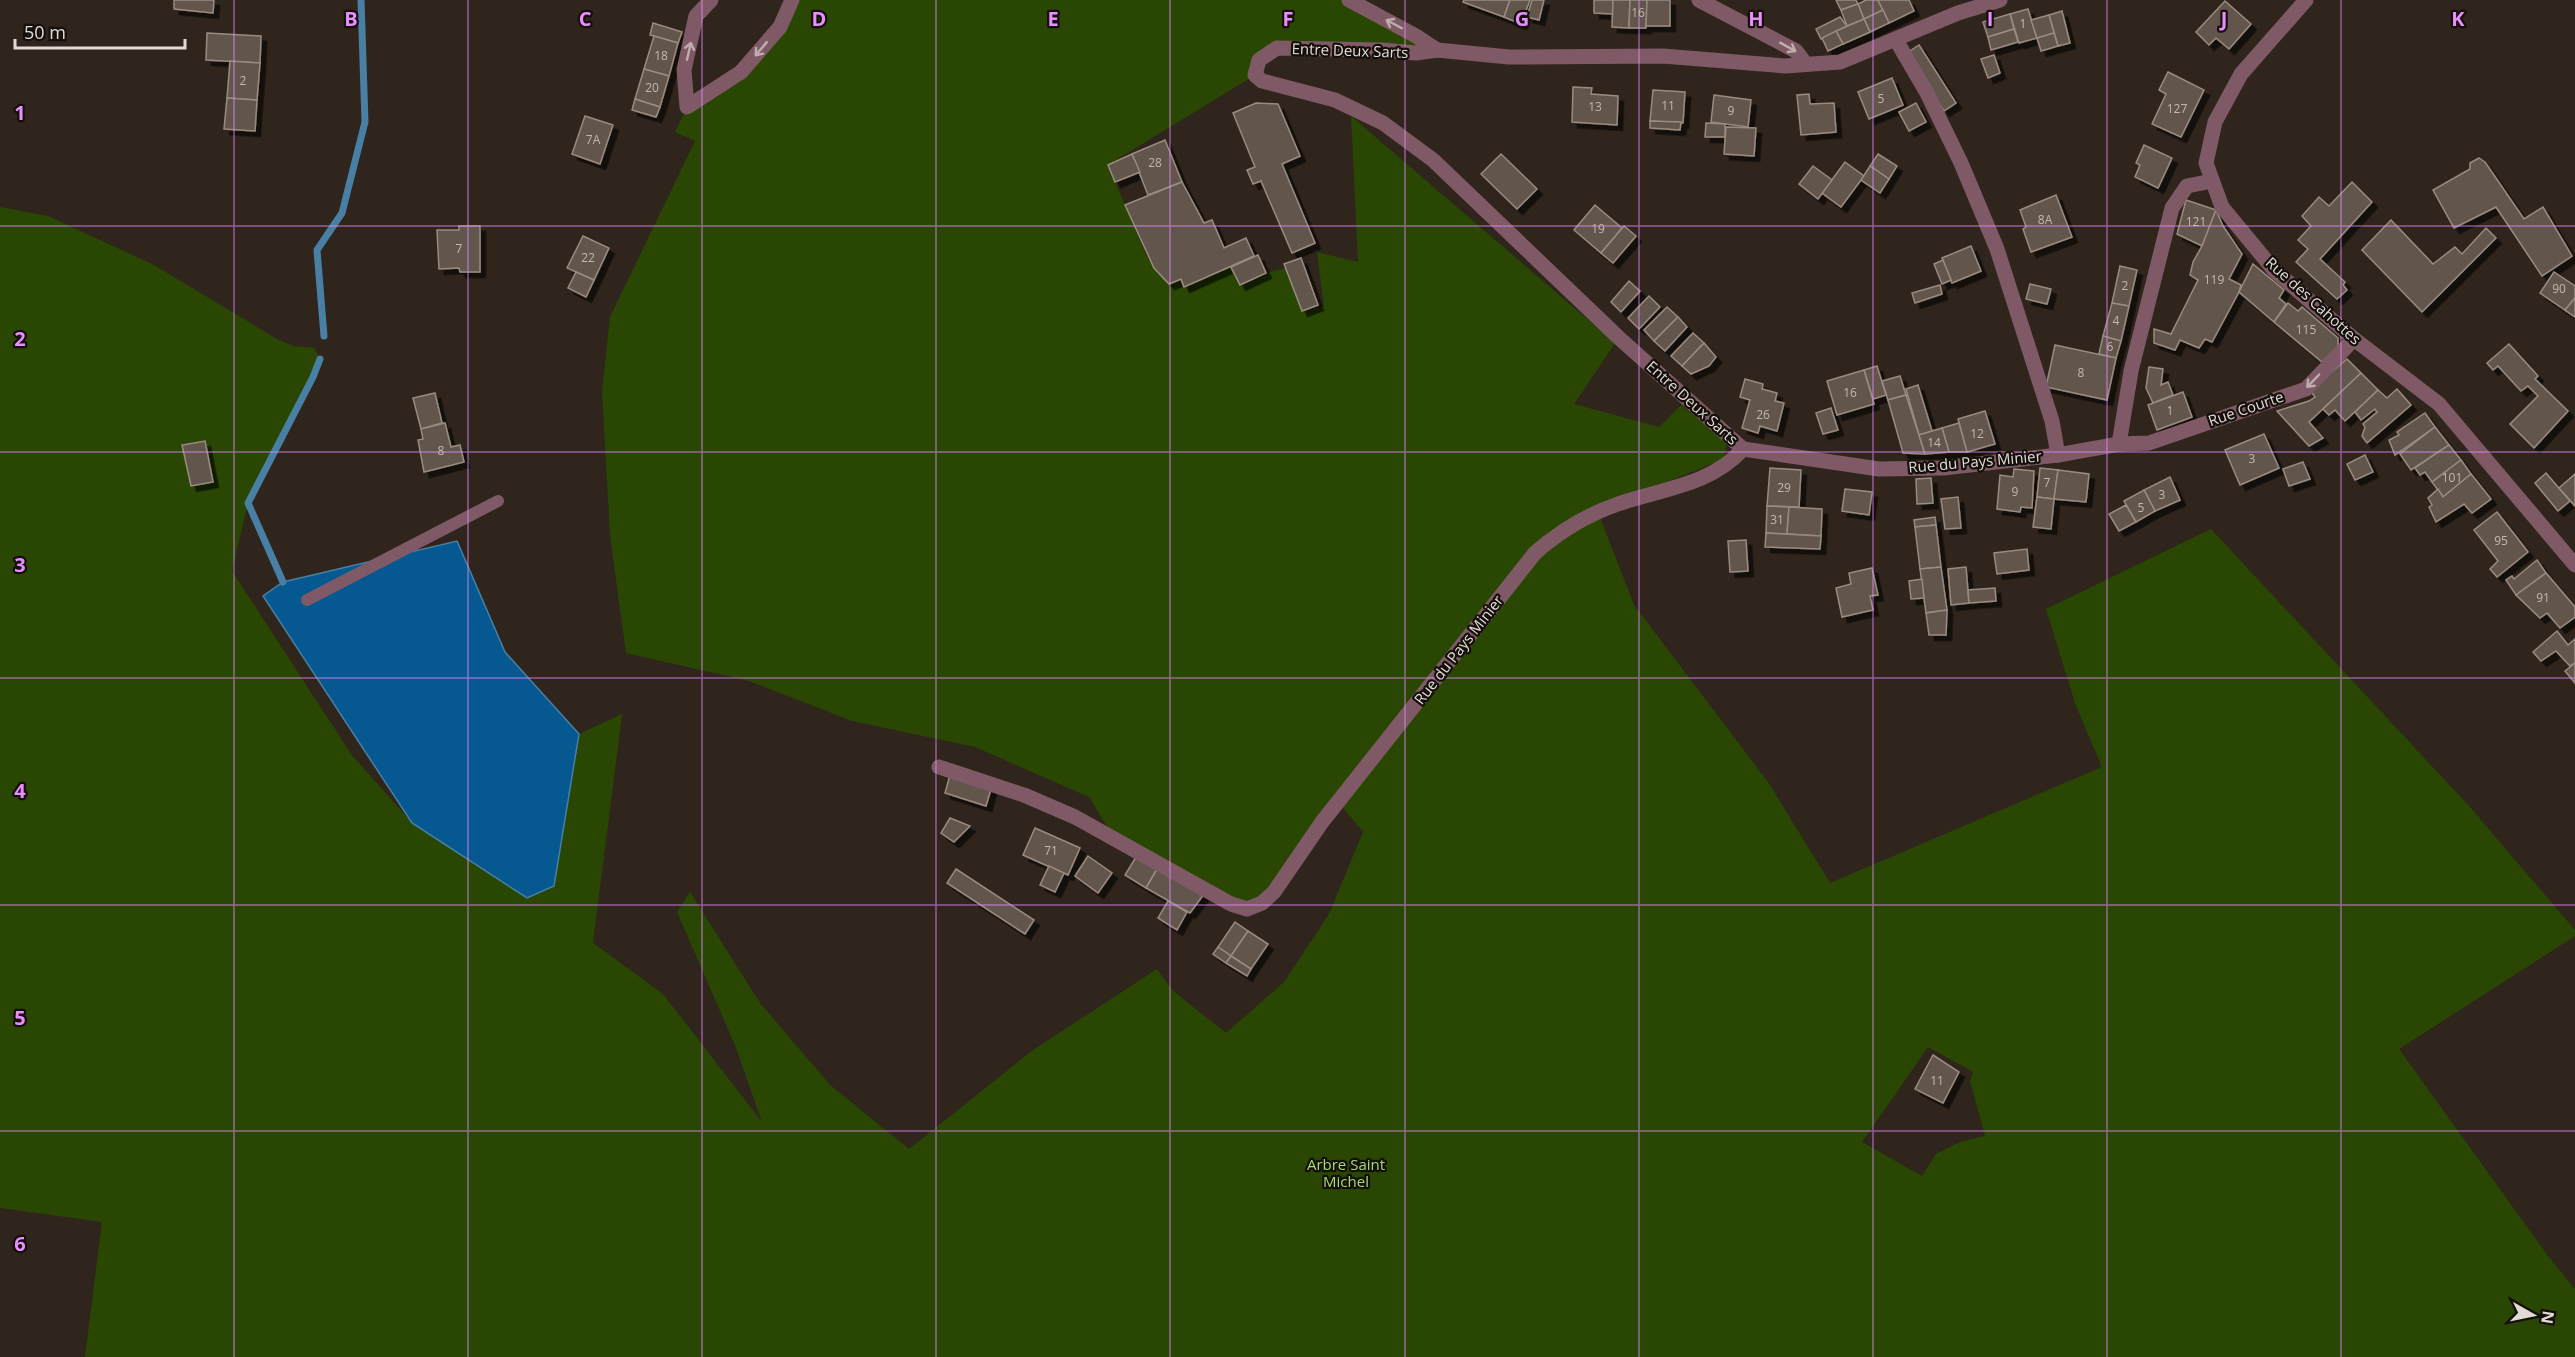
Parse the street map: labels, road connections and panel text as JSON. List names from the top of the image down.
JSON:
{
  "streets": {
    "street": [
      "Entre Deux Sarts",
      "Rue des Cahottes",
      "Rue Courte",
      "Rue du Pays Minier"
    ]
  },
  "crossings": [
    ["Entre Deux Sarts", "Rue du Pays Minier"],
    ["Rue des Cahottes", "Rue Courte"],
    ["Rue Courte", "Rue du Pays Minier"]
  ],
  "one_way": ["Rue Courte"],
  "parks": ["Arbre Saint Michel"],
  "house_numbers": [
    "16",
    "1",
    "18",
    "2",
    "20",
    "5",
    "11",
    "13",
    "127",
    "9",
    "7A",
    "28",
    "8A",
    "121",
    "19",
    "7",
    "22",
    "119",
    "2",
    "90",
    "4",
    "115",
    "6",
    "8",
    "16",
    "1",
    "26",
    "12",
    "14",
    "8",
    "3",
    "101",
    "7",
    "29",
    "9",
    "3",
    "5",
    "31",
    "95",
    "91",
    "71",
    "11"
  ],
  "scale_bar": "50 m",
  "north": "right",
  "grid": {
    "columns": [
      "B",
      "C",
      "D",
      "E",
      "F",
      "G",
      "H",
      "I",
      "J",
      "K"
    ],
    "rows": [
      "1",
      "2",
      "3",
      "4",
      "5",
      "6"
    ]
  }
}
